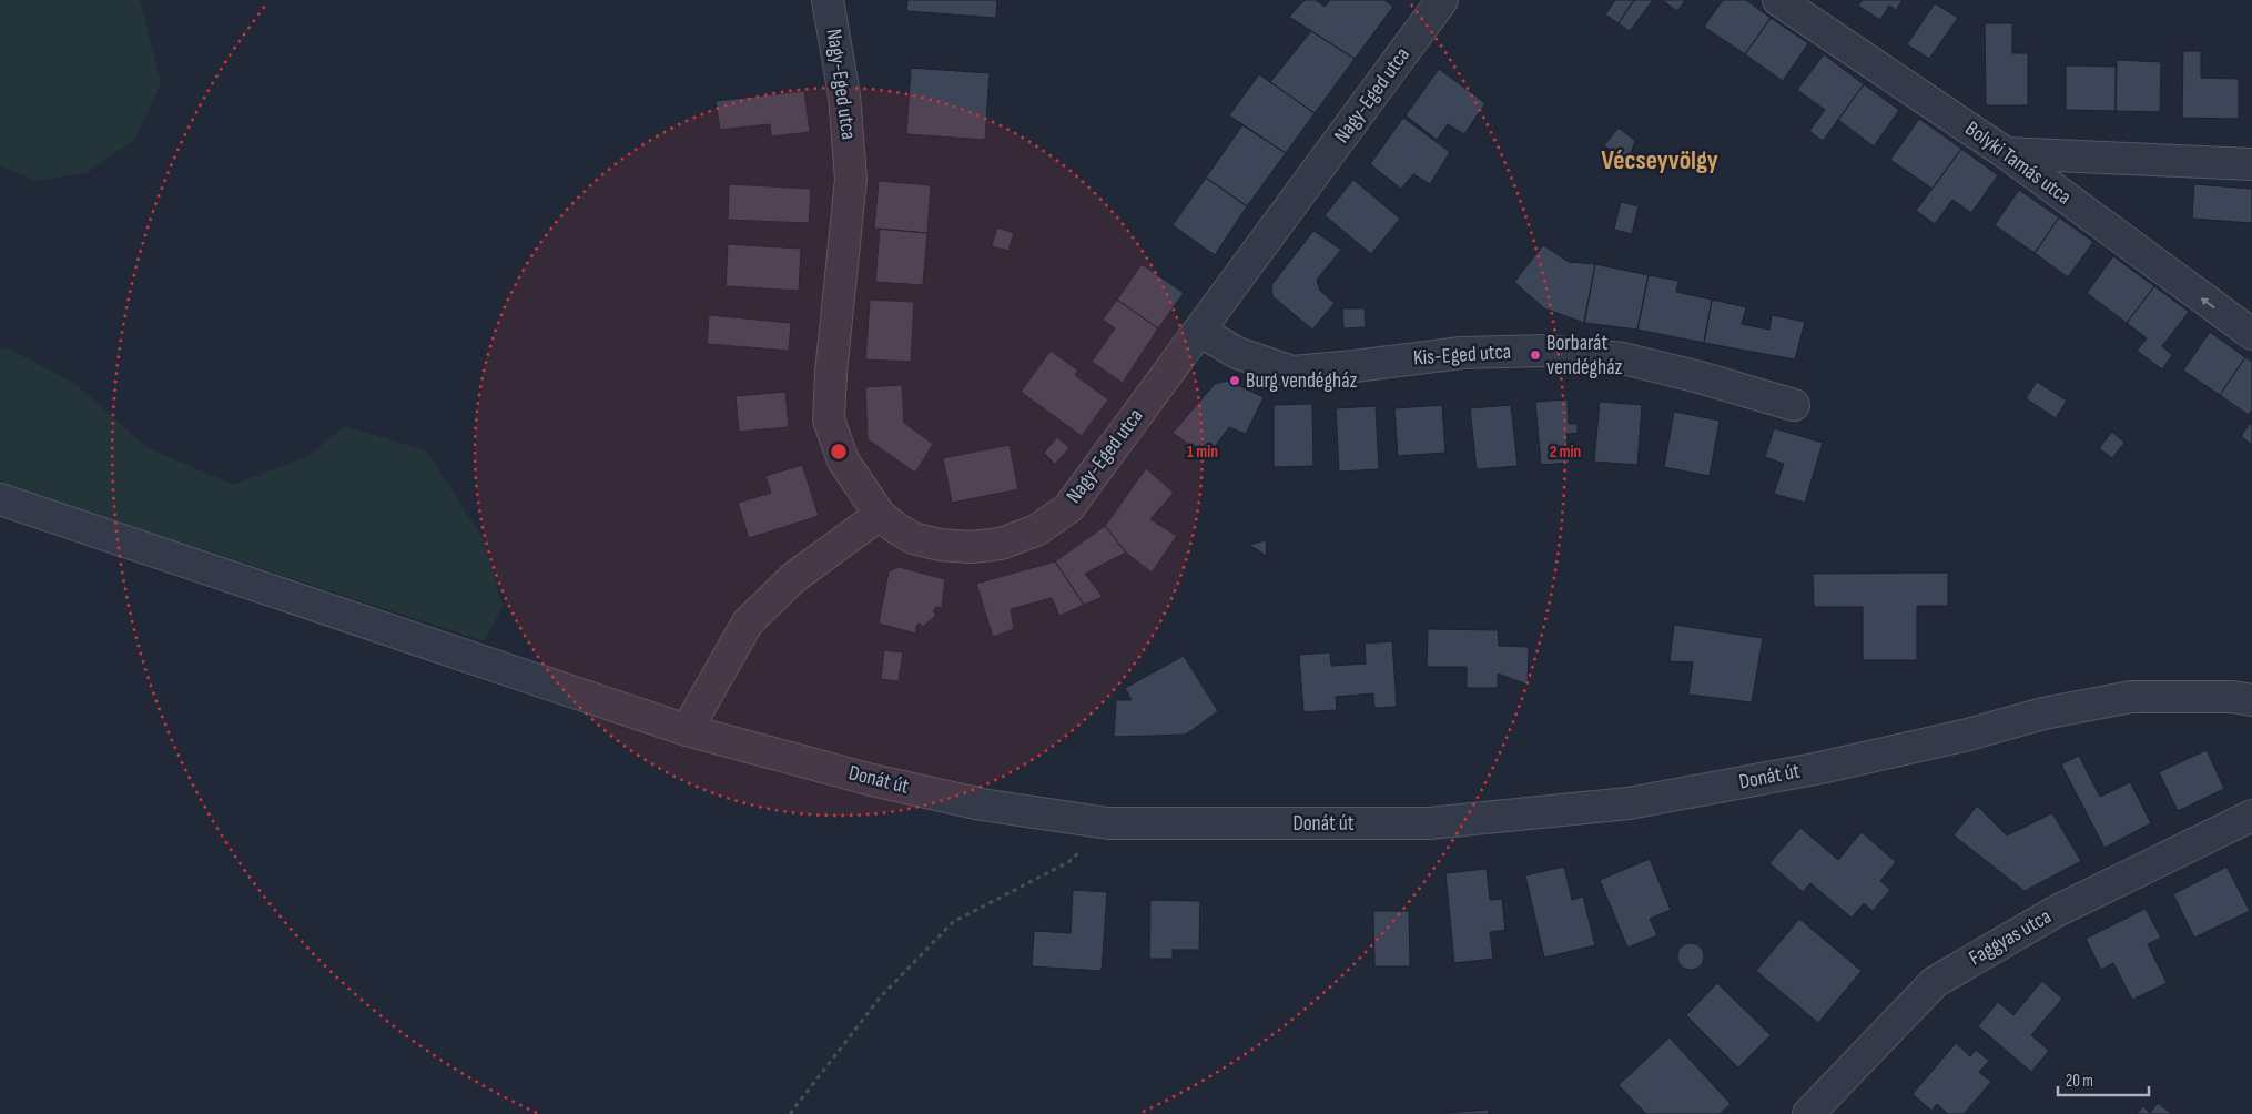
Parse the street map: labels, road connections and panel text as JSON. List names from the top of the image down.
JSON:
{
  "streets": {
    "street": [
      "Nagy-Eged utca",
      "Bolyki Tamás utca",
      "Kis-Eged utca",
      "Donát út",
      "Faggyas utca"
    ]
  },
  "crossings": [
    ["Nagy-Eged utca", "Kis-Eged utca"]
  ],
  "one_way": ["Bolyki Tamás utca"],
  "districts": ["Vécseyvölgy"],
  "places": ["Borbarát vendégház", "Burg vendégház"],
  "scale_bar": "20 m",
  "rings": ["1 min", "2 min"]
}
